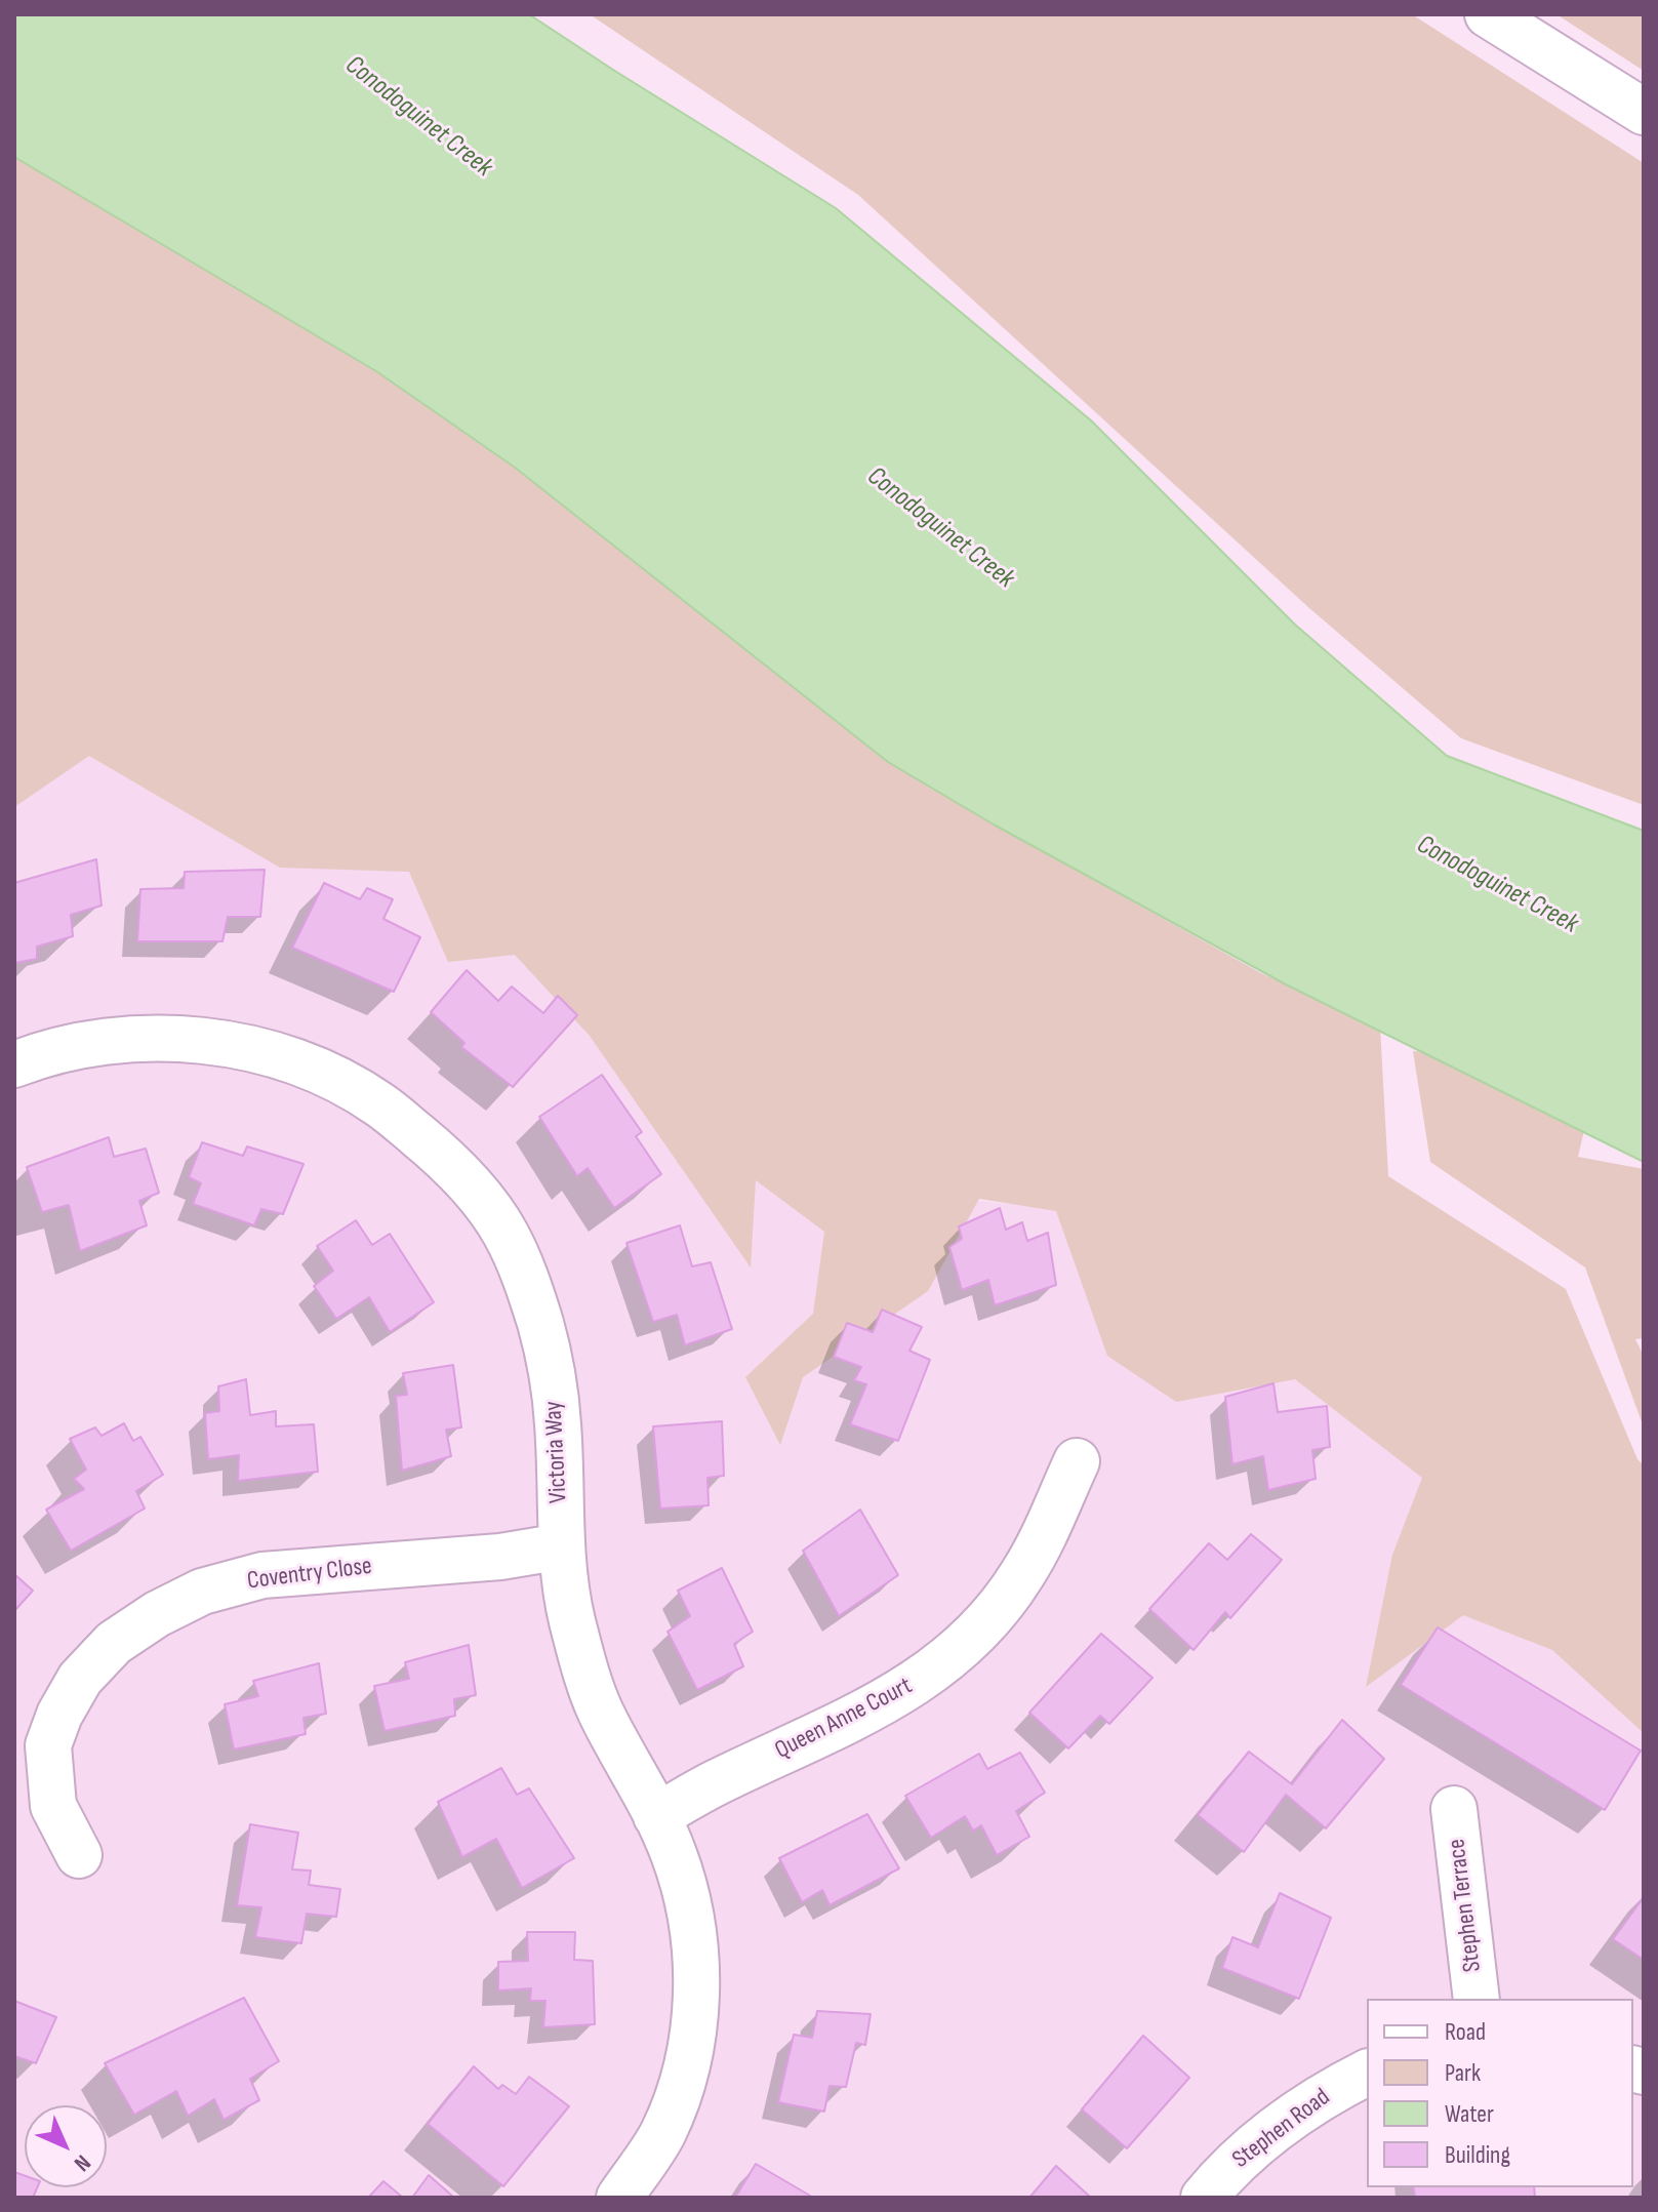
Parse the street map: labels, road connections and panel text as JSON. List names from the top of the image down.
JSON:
{
  "streets": {
    "street": [
      "Victoria Way",
      "Coventry Close",
      "Queen Anne Court",
      "Stephen Terrace",
      "Stephen Road"
    ]
  },
  "crossings": [
    ["Victoria Way", "Coventry Close"],
    ["Victoria Way", "Queen Anne Court"]
  ],
  "water": ["Conodoguinet Creek"],
  "legend": [
    "Road",
    "Park",
    "Water",
    "Building"
  ],
  "north": "bottom right"
}
